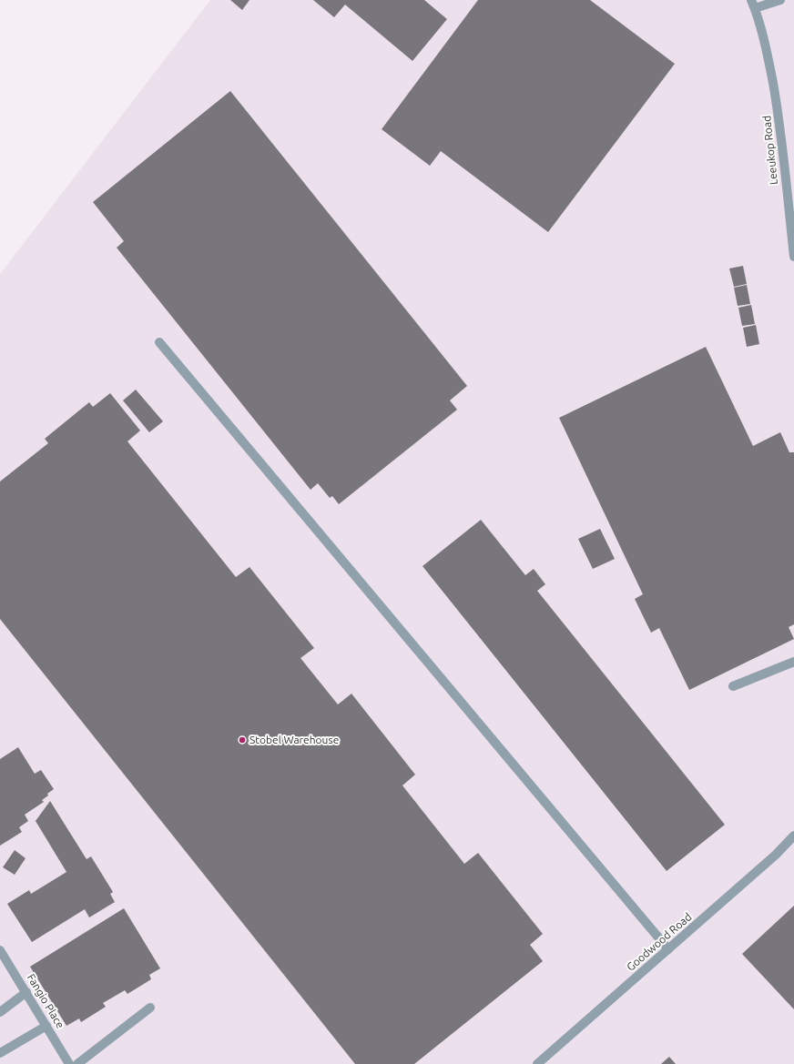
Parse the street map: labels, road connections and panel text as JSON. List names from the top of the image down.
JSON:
{
  "streets": {
    "street": ["Leeukop Road", "Goodwood Road", "Fangio Place"]
  },
  "places": ["Stobel Warehouse"]
}
